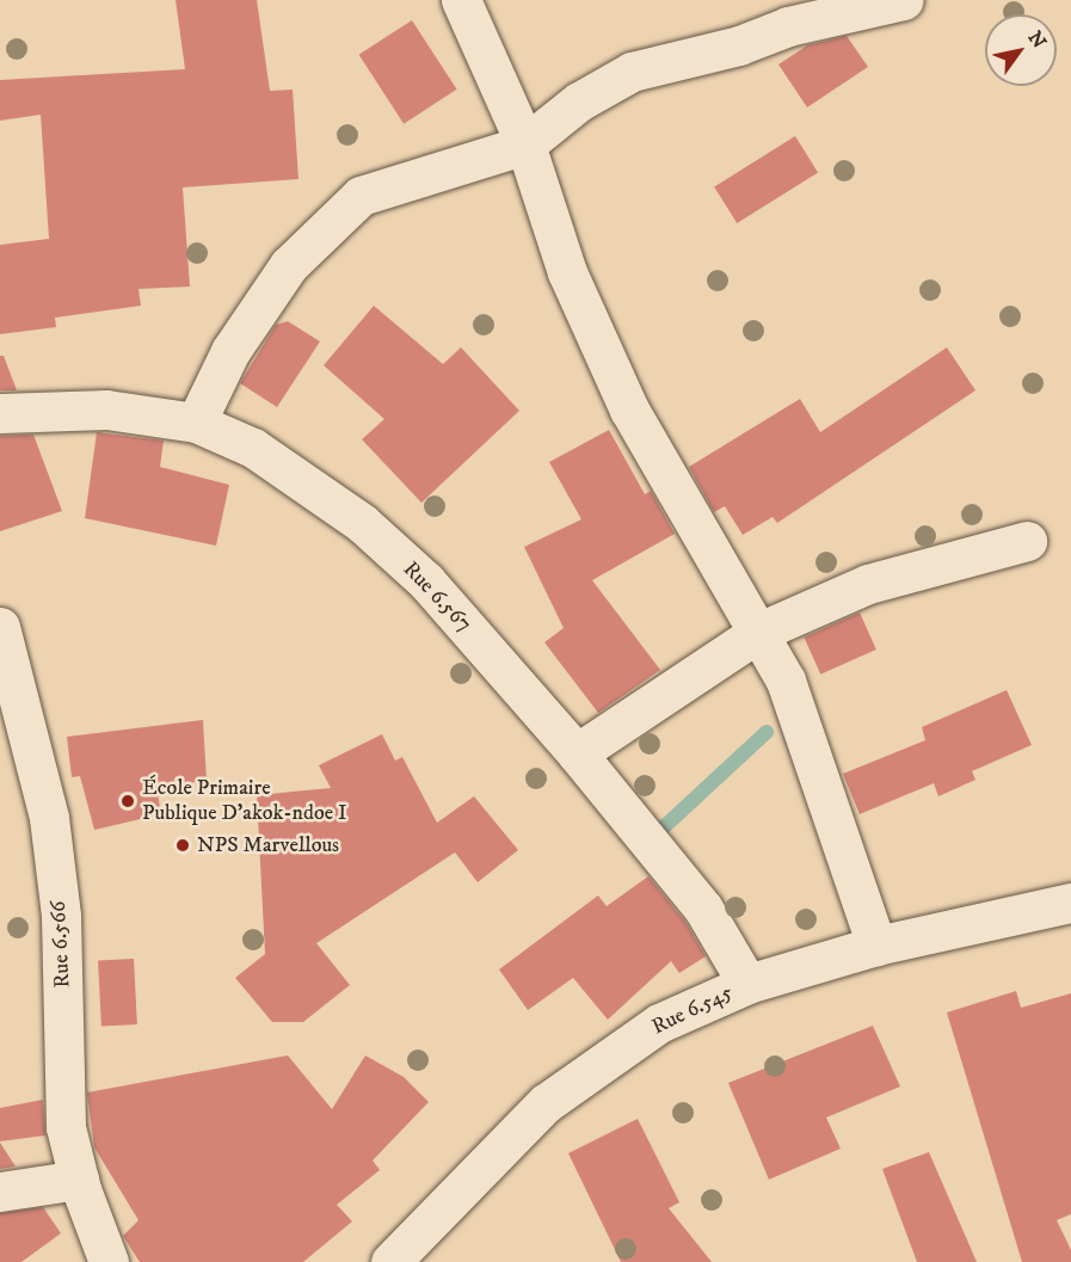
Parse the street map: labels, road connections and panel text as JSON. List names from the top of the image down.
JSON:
{
  "streets": {
    "street": ["Rue 6.567", "Rue 6.566", "Rue 6.545"]
  },
  "crossings": [
    ["Rue 6.567", "Rue 6.545"]
  ],
  "places": ["École Primaire Publique D'akok-ndoe I", "NPS Marvellous"],
  "north": "top right"
}
